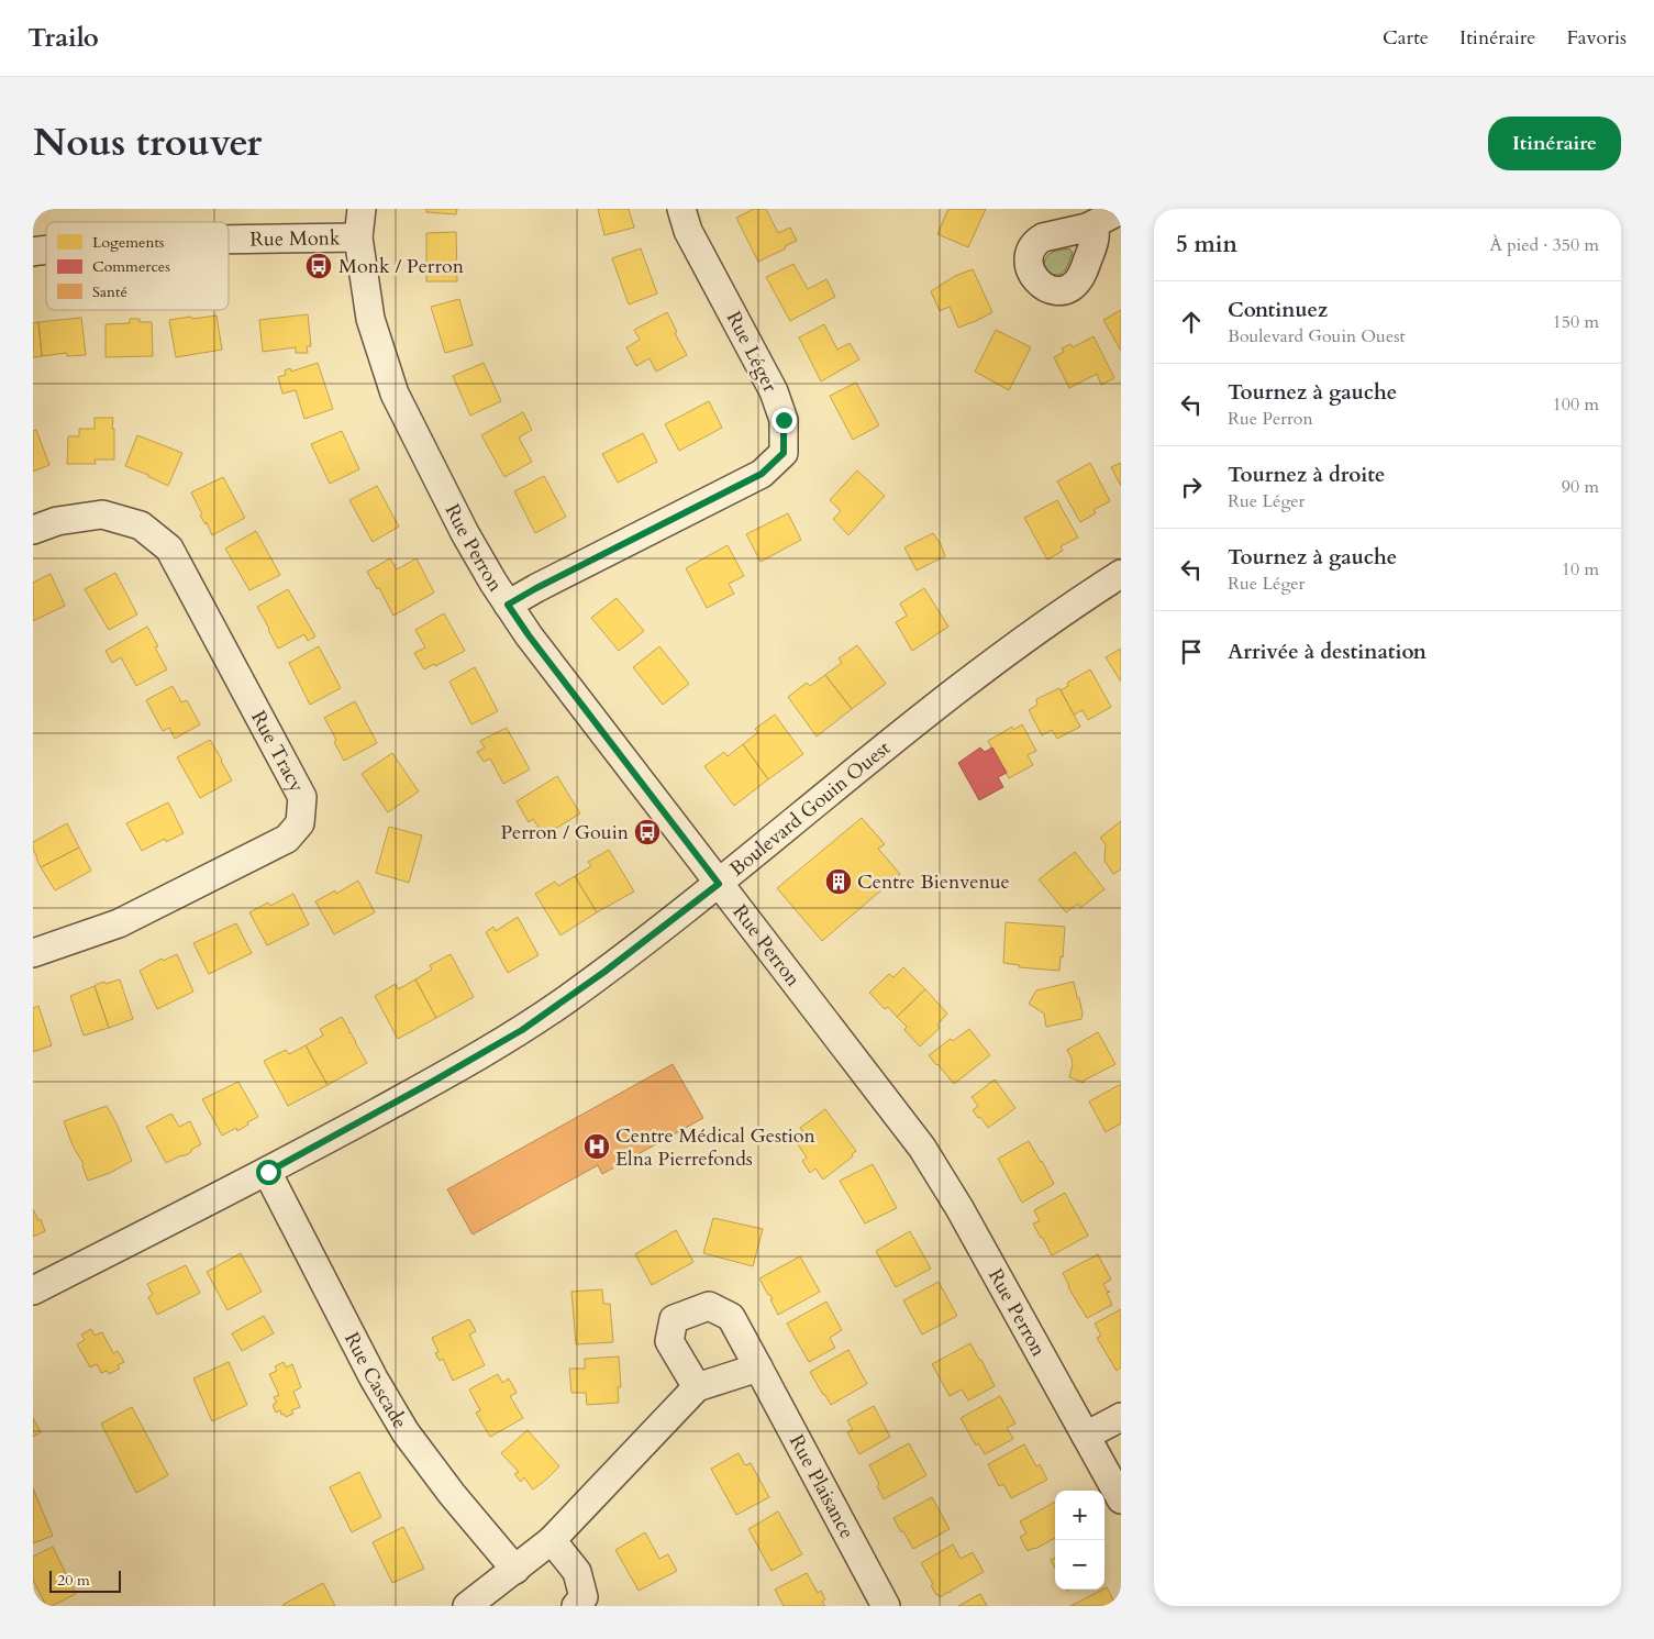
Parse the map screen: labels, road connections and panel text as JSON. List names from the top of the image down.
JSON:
{
  "streets": {
    "street": [
      "Rue Monk",
      "Rue Léger",
      "Rue Perron",
      "Rue Tracy",
      "Boulevard Gouin Ouest",
      "Rue Cascade",
      "Rue Plaisance"
    ]
  },
  "crossings": [
    ["Rue Monk", "Rue Perron"],
    ["Rue Léger", "Rue Perron"],
    ["Rue Perron", "Boulevard Gouin Ouest"],
    ["Boulevard Gouin Ouest", "Rue Cascade"]
  ],
  "places": {
    "bus stop": ["Monk / Perron", "Perron / Gouin"],
    "building": ["Centre Bienvenue"],
    "hospital": ["Centre Médical Gestion Elna Pierrefonds"]
  },
  "legend": ["Logements", "Commerces", "Santé"],
  "scale_bar": "20 m",
  "page": {
    "header": "Trailo",
    "nav": ["Carte", "Itinéraire", "Favoris"],
    "title": "Nous trouver",
    "buttons": "Itinéraire",
    "heading": ["5 min", "À pied · 350 m"],
    "list": [
      ["Continuez", "Boulevard Gouin Ouest", "150 m"],
      ["Tournez à gauche", "Rue Perron", "100 m"],
      ["Tournez à droite", "Rue Léger", "90 m"],
      ["Tournez à gauche", "Rue Léger", "10 m"],
      "Arrivée à destination"
    ],
    "map_buttons": ["+", "−"],
    "scale": "20 m"
  }
}
